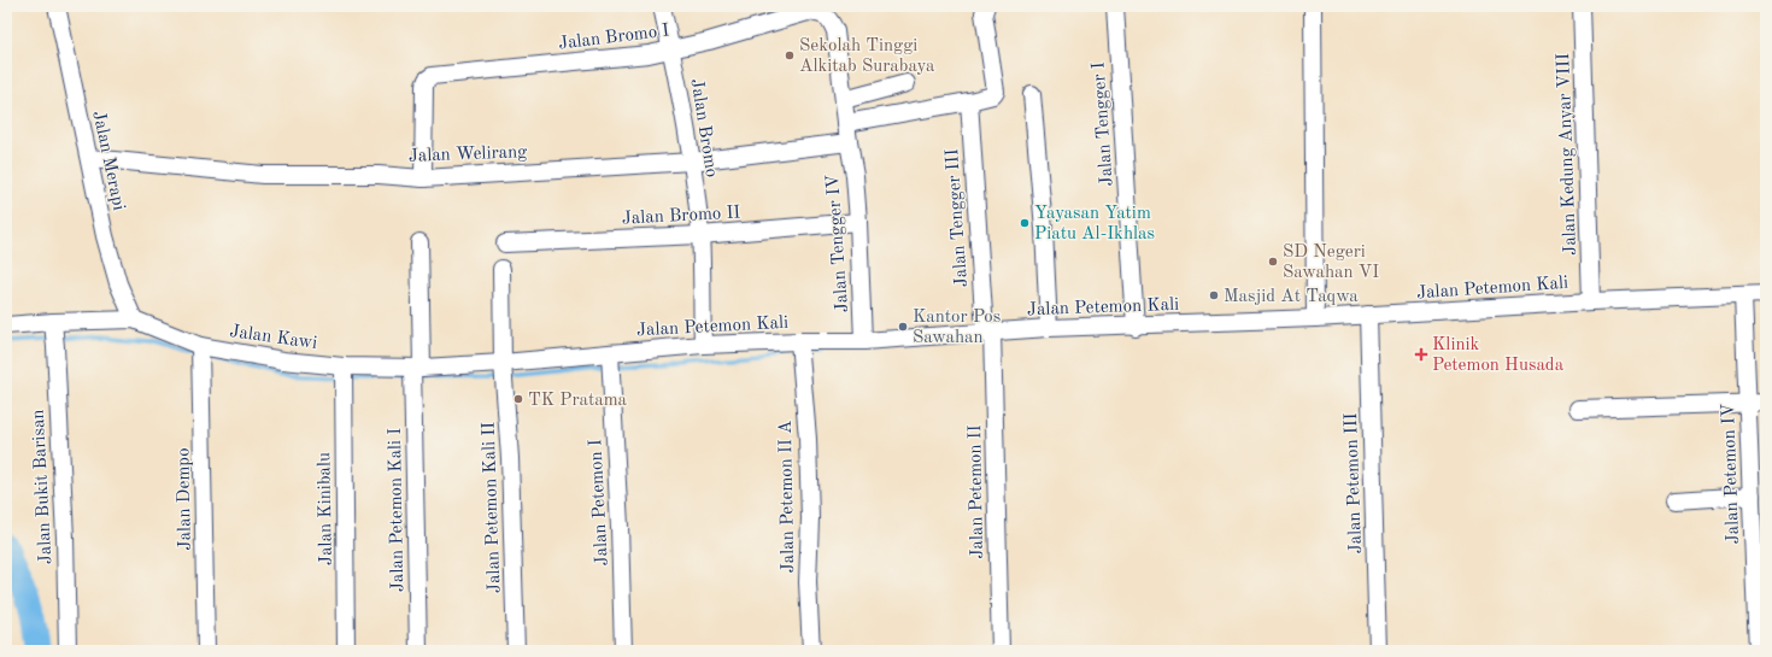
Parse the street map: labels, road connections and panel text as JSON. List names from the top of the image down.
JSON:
{
  "streets": {
    "street": [
      "Jalan Bromo I",
      "Jalan Tengger I",
      "Jalan Bromo",
      "Jalan Welirang",
      "Jalan Kedung Anyar VIII",
      "Jalan Merapi",
      "Jalan Bromo II",
      "Jalan Tengger III",
      "Jalan Tengger IV",
      "Jalan Petemon Kali",
      "Jalan Kawi",
      "Jalan Petemon IV",
      "Jalan Petemon III",
      "Jalan Bukit Barisan",
      "Jalan Petemon II",
      "Jalan Petemon II A",
      "Jalan Dempo",
      "Jalan Petemon I",
      "Jalan Petemon Kali II",
      "Jalan Kinibalu",
      "Jalan Petemon Kali I"
    ]
  },
  "crossings": [
    ["Jalan Bromo I", "Jalan Bromo"],
    ["Jalan Bromo I", "Jalan Welirang"],
    ["Jalan Bromo I", "Jalan Tengger IV"],
    ["Jalan Tengger I", "Jalan Petemon Kali"],
    ["Jalan Bromo", "Jalan Welirang"],
    ["Jalan Bromo", "Jalan Bromo II"],
    ["Jalan Bromo", "Jalan Petemon Kali"],
    ["Jalan Welirang", "Jalan Merapi"],
    ["Jalan Welirang", "Jalan Tengger IV"],
    ["Jalan Kedung Anyar VIII", "Jalan Petemon Kali"],
    ["Jalan Merapi", "Jalan Kawi"],
    ["Jalan Bromo II", "Jalan Tengger IV"],
    ["Jalan Tengger III", "Jalan Petemon Kali"],
    ["Jalan Tengger III", "Jalan Petemon II"],
    ["Jalan Tengger IV", "Jalan Petemon Kali"],
    ["Jalan Petemon Kali", "Jalan Kawi"],
    ["Jalan Petemon Kali", "Jalan Petemon IV"],
    ["Jalan Petemon Kali", "Jalan Petemon III"],
    ["Jalan Petemon Kali", "Jalan Petemon II"],
    ["Jalan Petemon Kali", "Jalan Petemon II A"],
    ["Jalan Petemon Kali", "Jalan Petemon I"],
    ["Jalan Petemon Kali", "Jalan Petemon Kali II"],
    ["Jalan Petemon Kali", "Jalan Petemon Kali I"],
    ["Jalan Kawi", "Jalan Dempo"],
    ["Jalan Kawi", "Jalan Kinibalu"],
    ["Jalan Kawi", "Jalan Petemon Kali I"]
  ],
  "places": {
    "other": [
      "Sekolah Tinggi Alkitab Surabaya",
      "Yayasan Yatim Piatu Al-Ikhlas",
      "SD Negeri Sawahan VI",
      "Masjid At Taqwa",
      "Kantor Pos Sawahan",
      "TK Pratama"
    ],
    "health": ["Klinik Petemon Husada"]
  }
}
